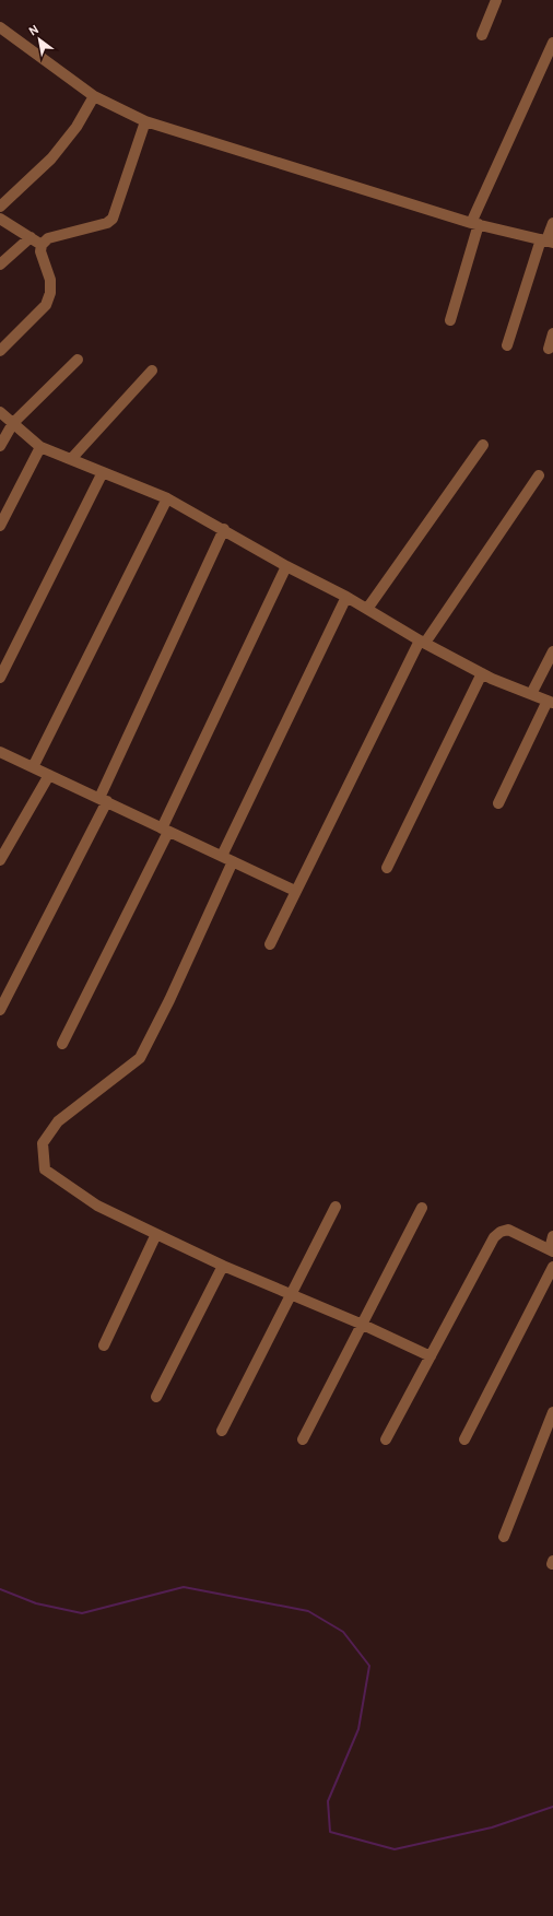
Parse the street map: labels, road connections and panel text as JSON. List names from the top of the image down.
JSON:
{
  "north": "top left"
}
